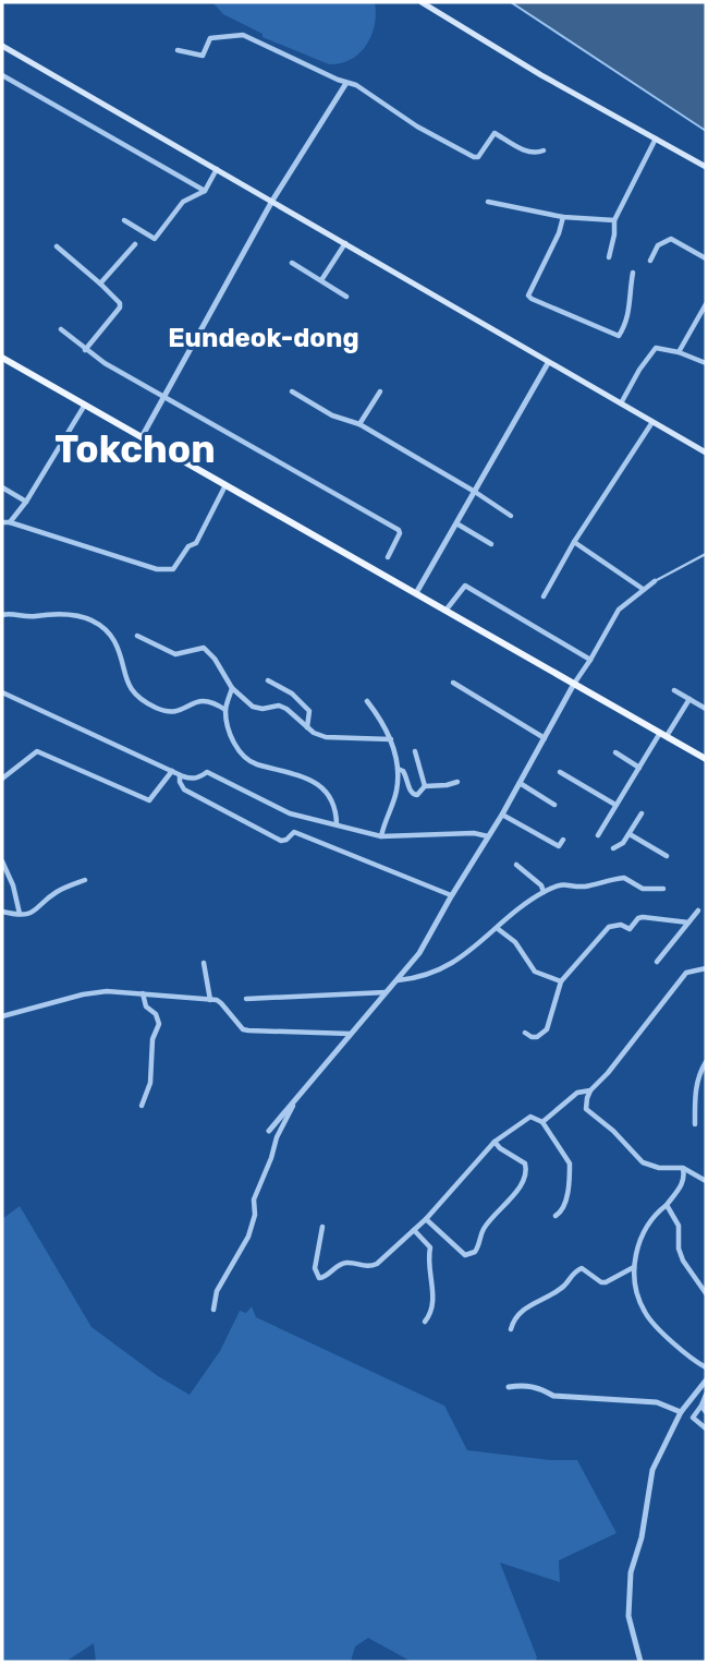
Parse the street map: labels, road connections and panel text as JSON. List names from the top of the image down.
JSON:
{
  "districts": ["Eundeok-dong", "Tokchon"]
}
